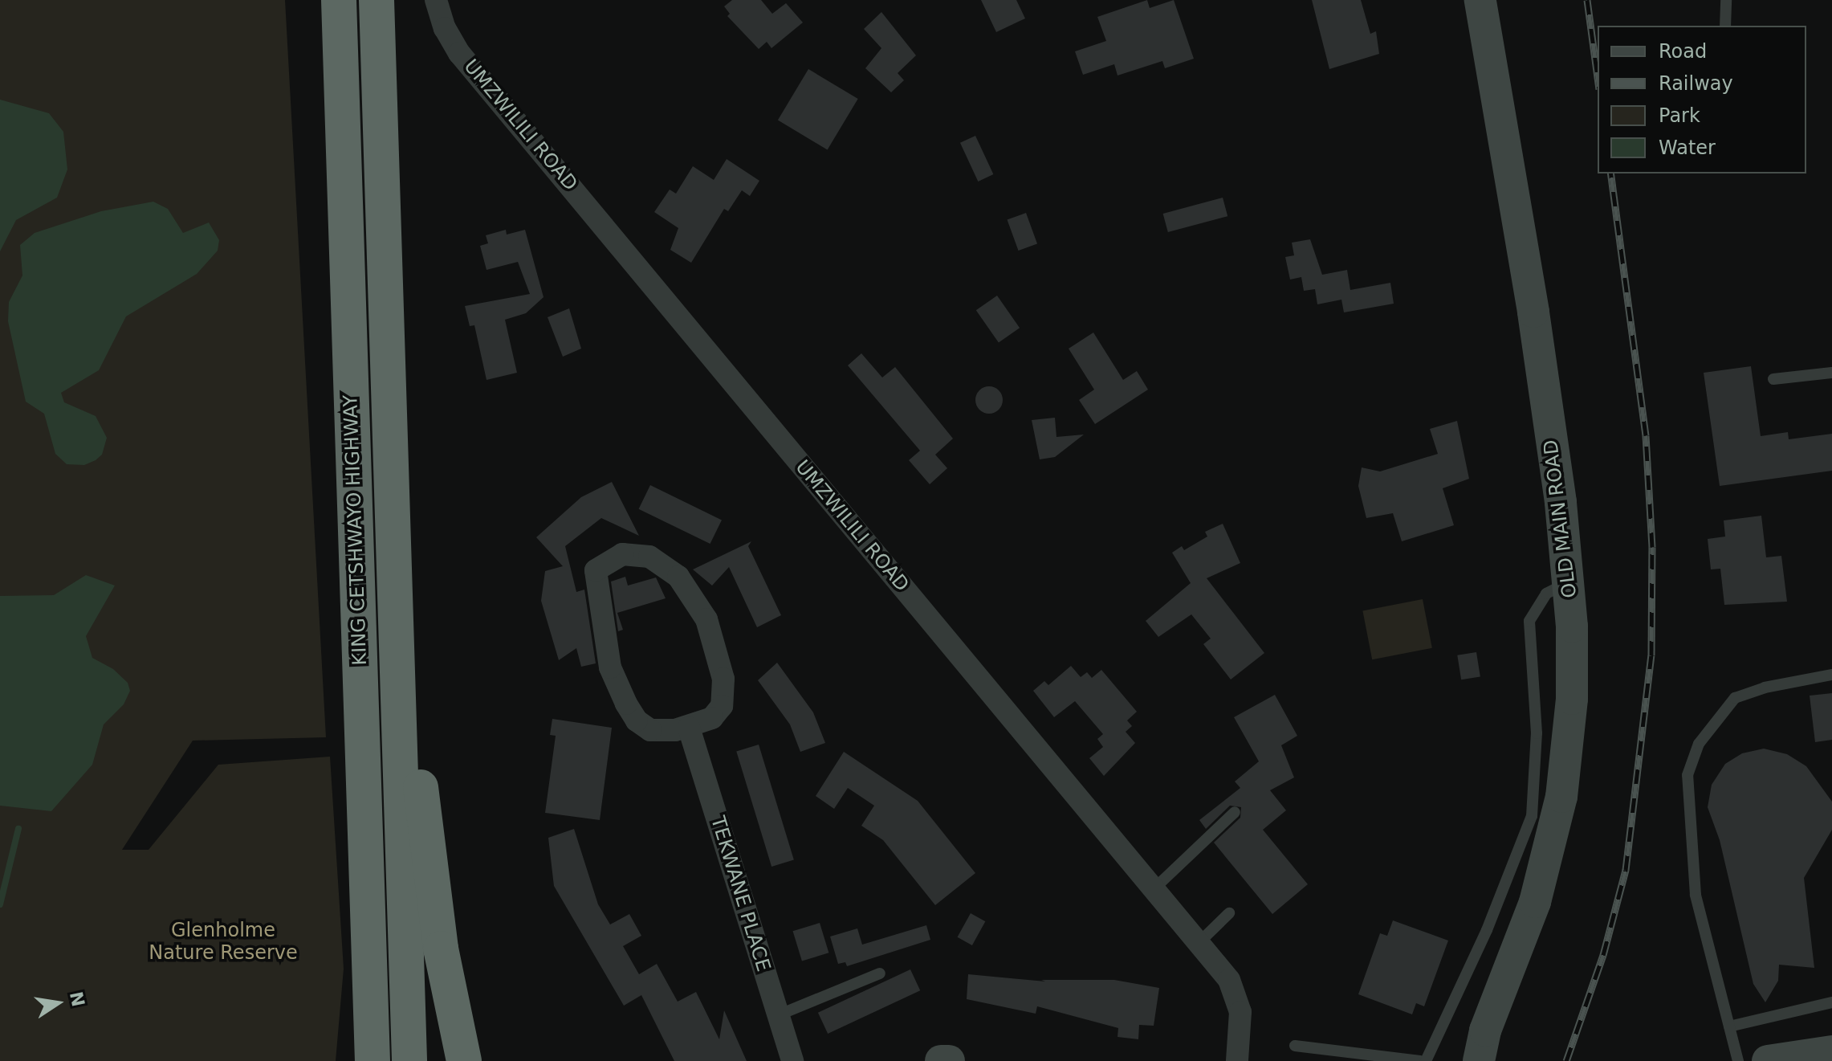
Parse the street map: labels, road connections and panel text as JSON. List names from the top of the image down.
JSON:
{
  "streets": {
    "highway": ["KING CETSHWAYO HIGHWAY"],
    "street": ["UMZWILILI ROAD", "OLD MAIN ROAD", "TEKWANE PLACE"]
  },
  "parks": ["Glenholme Nature Reserve"],
  "legend": [
    "Road",
    "Railway",
    "Park",
    "Water"
  ],
  "north": "right"
}
